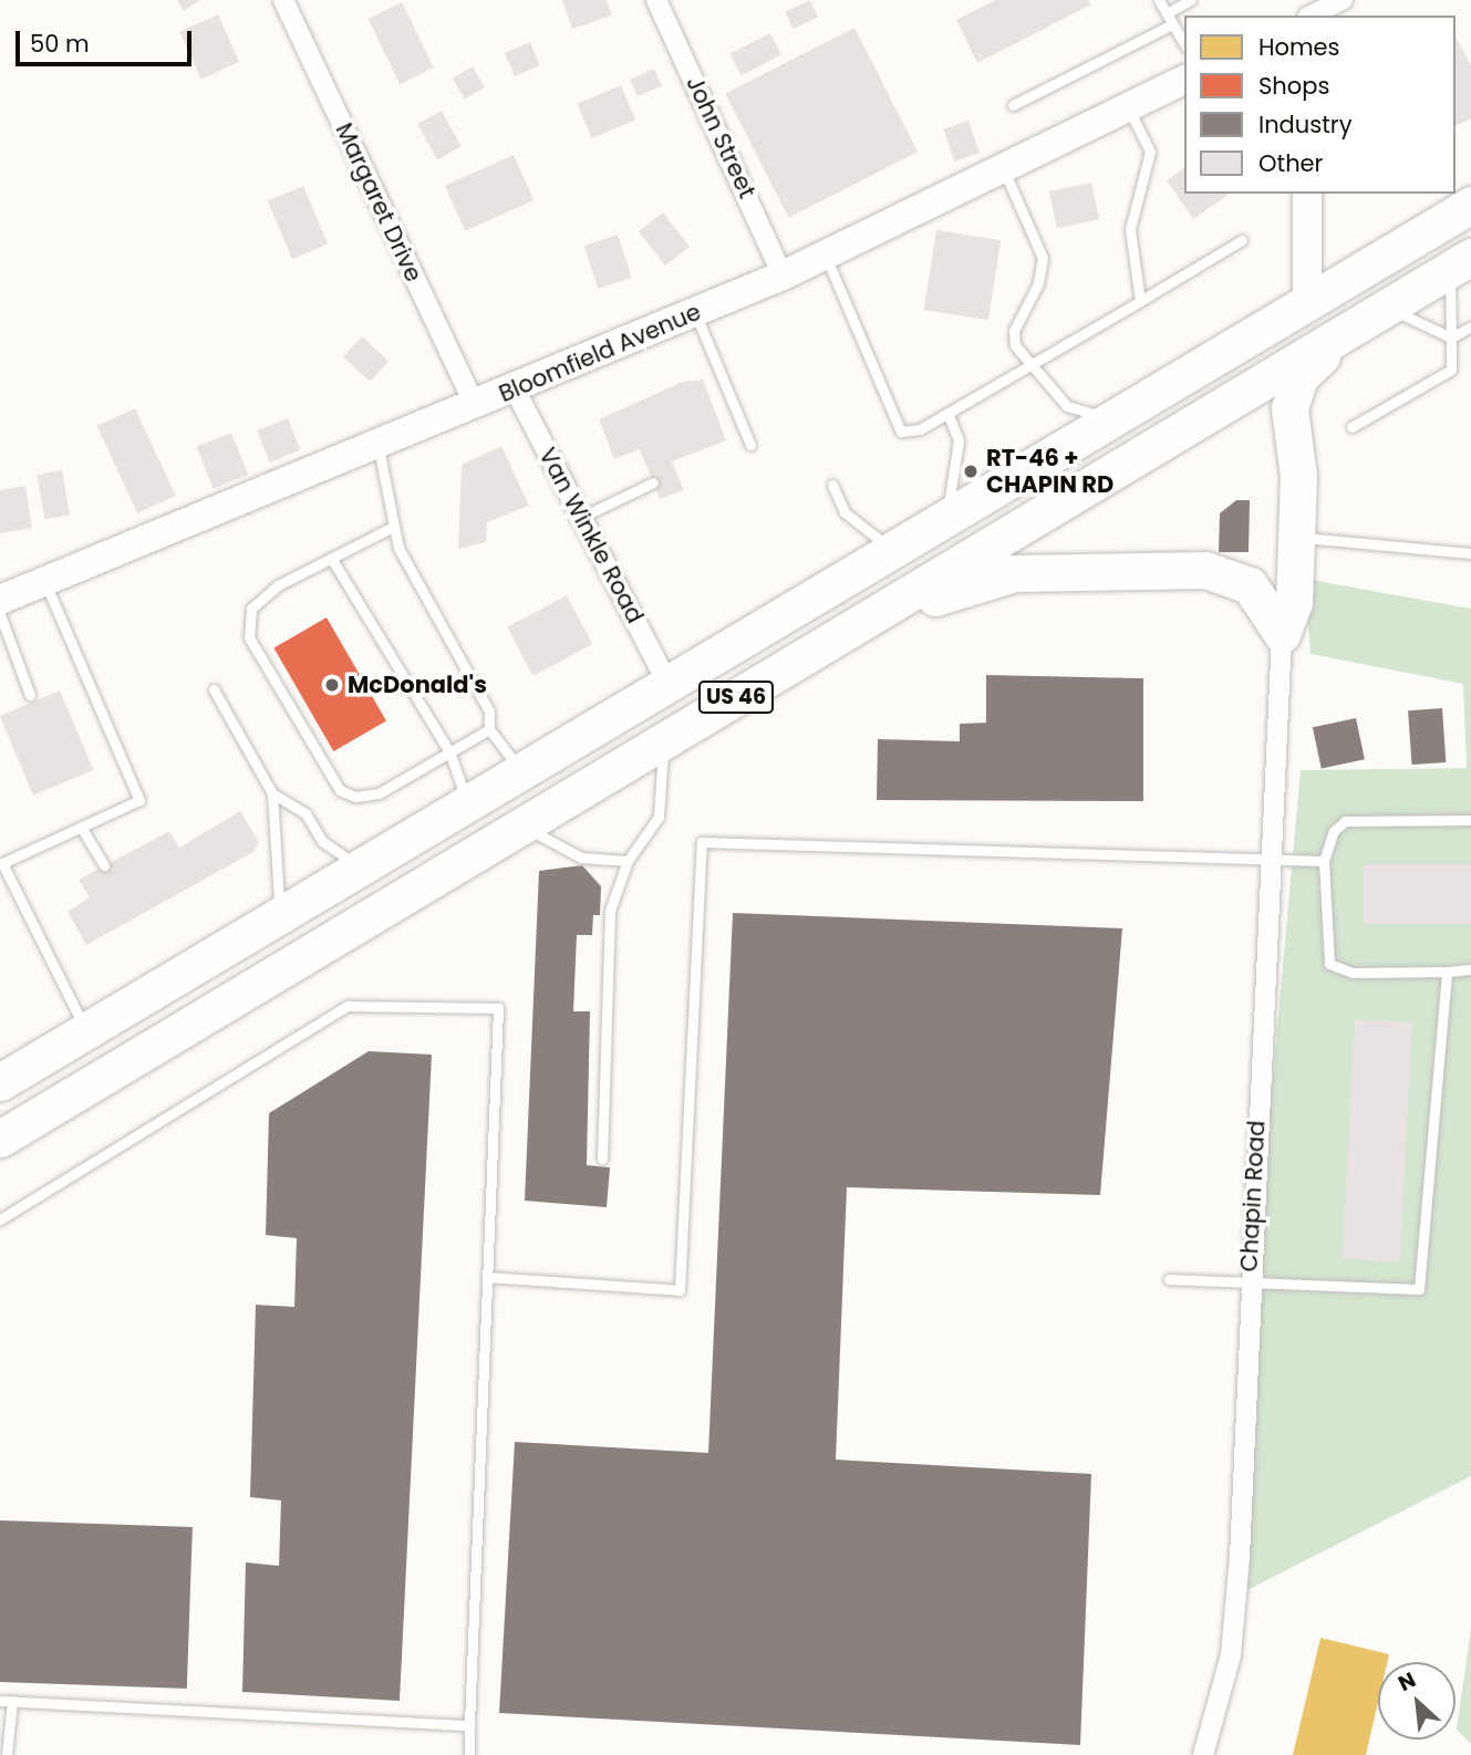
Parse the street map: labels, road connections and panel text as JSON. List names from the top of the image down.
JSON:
{
  "streets": {
    "highway": ["US 46"],
    "street": [
      "John Street",
      "Margaret Drive",
      "Bloomfield Avenue",
      "Van Winkle Road",
      "Chapin Road"
    ]
  },
  "crossings": [
    ["John Street", "Bloomfield Avenue"],
    ["Margaret Drive", "Bloomfield Avenue"],
    ["Bloomfield Avenue", "Van Winkle Road"],
    ["Van Winkle Road", "US 46"]
  ],
  "places": ["RT-46 + CHAPIN RD", "McDonald's"],
  "legend": [
    "Homes",
    "Shops",
    "Industry",
    "Other"
  ],
  "scale_bar": "50 m",
  "north": "top left"
}
